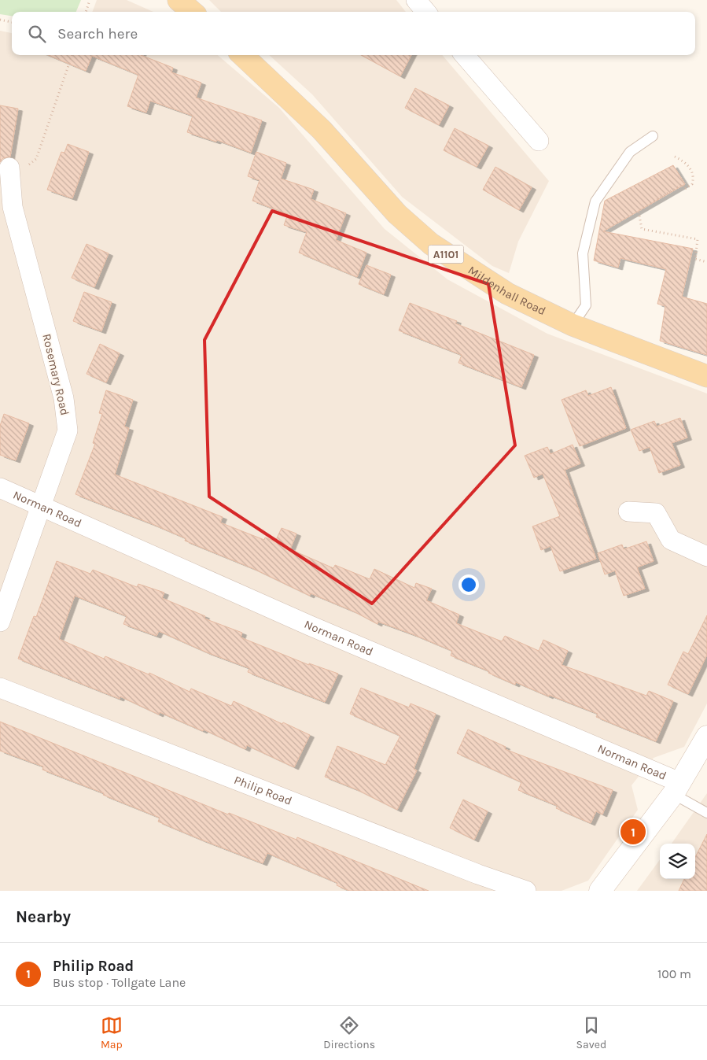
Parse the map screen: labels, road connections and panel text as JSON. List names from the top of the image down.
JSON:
{
  "streets": {
    "main road": ["A1101", "Mildenhall Road"],
    "street": ["Rosemary Road", "Norman Road", "Philip Road"]
  },
  "crossings": [
    ["Rosemary Road", "Norman Road"]
  ],
  "page": {
    "search": "Search here",
    "pins": "1",
    "heading": "Nearby",
    "list": [
      {
        "mark": "1",
        "name": "Philip Road",
        "note": "Bus stop · Tollgate Lane",
        "value": "100 m"
      }
    ],
    "nav": ["Map", "Directions", "Saved"]
  }
}
